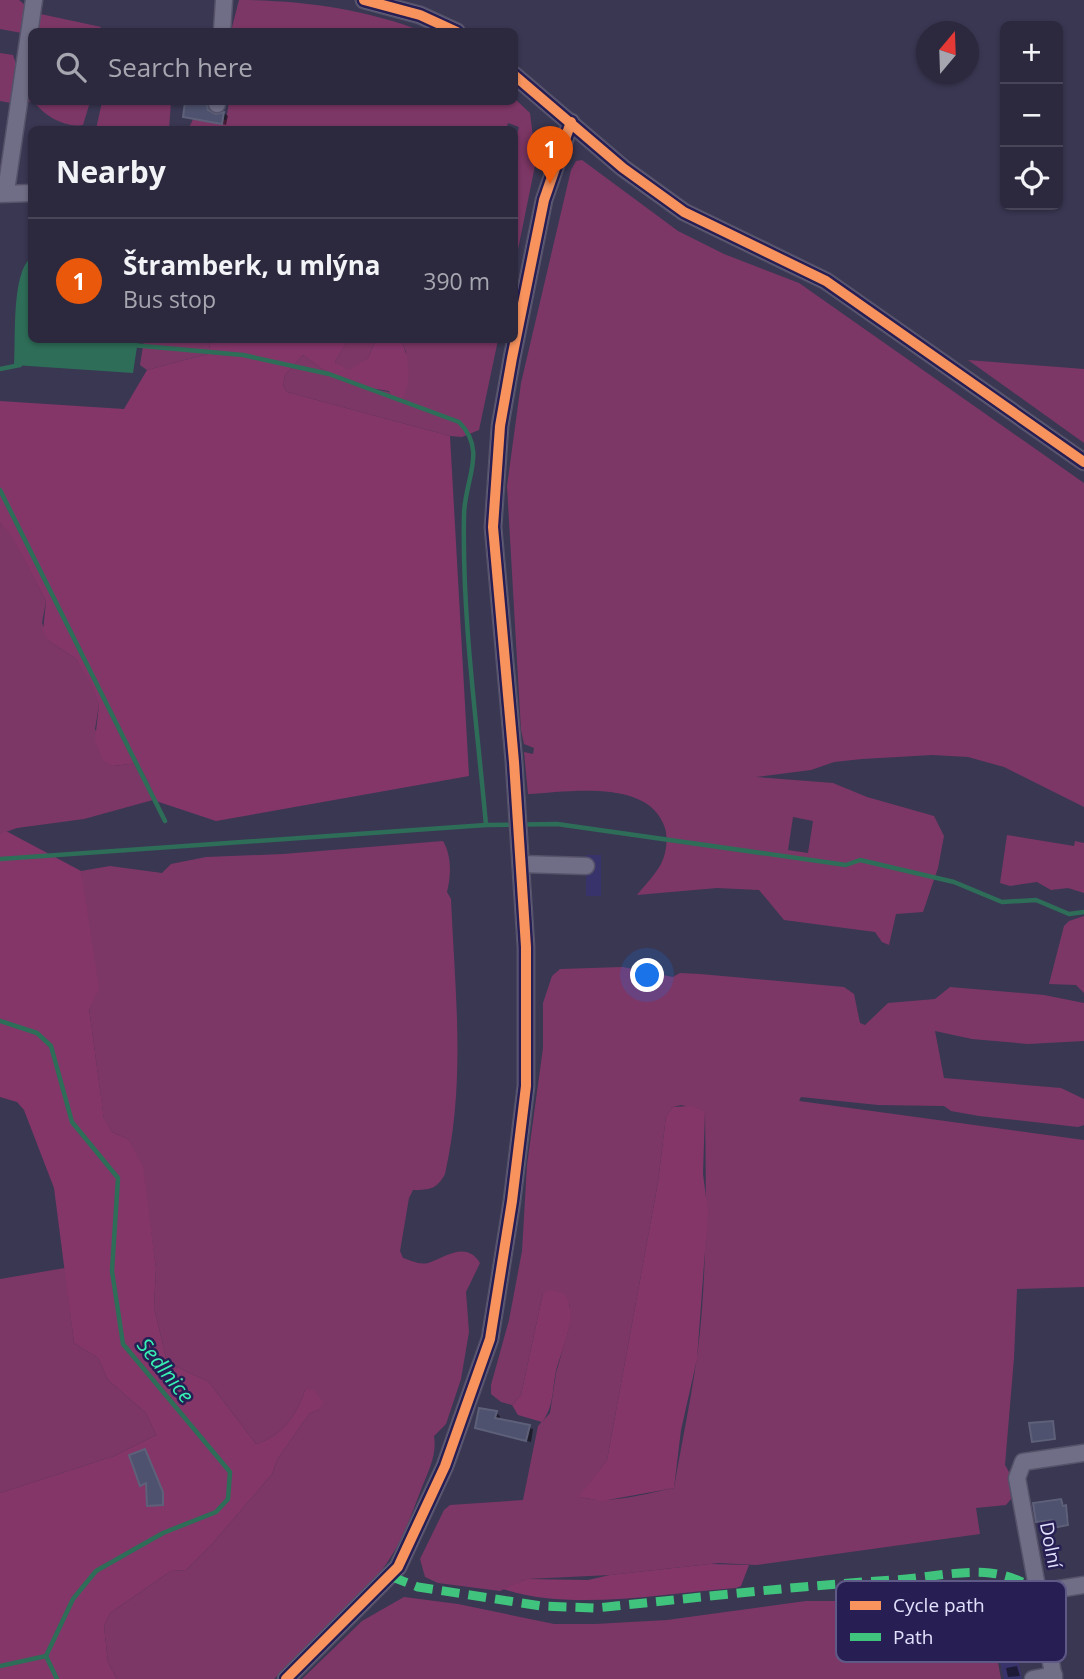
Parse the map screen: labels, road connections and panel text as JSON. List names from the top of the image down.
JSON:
{
  "streets": {
    "street": ["Dolní"]
  },
  "water": ["Sedlnice"],
  "legend": ["Cycle path", "Path"],
  "north": "top",
  "page": {
    "map_buttons": ["+", "−"],
    "search": "Search here",
    "pins": "1",
    "heading": "Nearby",
    "list": [
      {
        "mark": "1",
        "name": "Štramberk, u mlýna",
        "note": "Bus stop",
        "value": "390 m"
      }
    ]
  }
}
